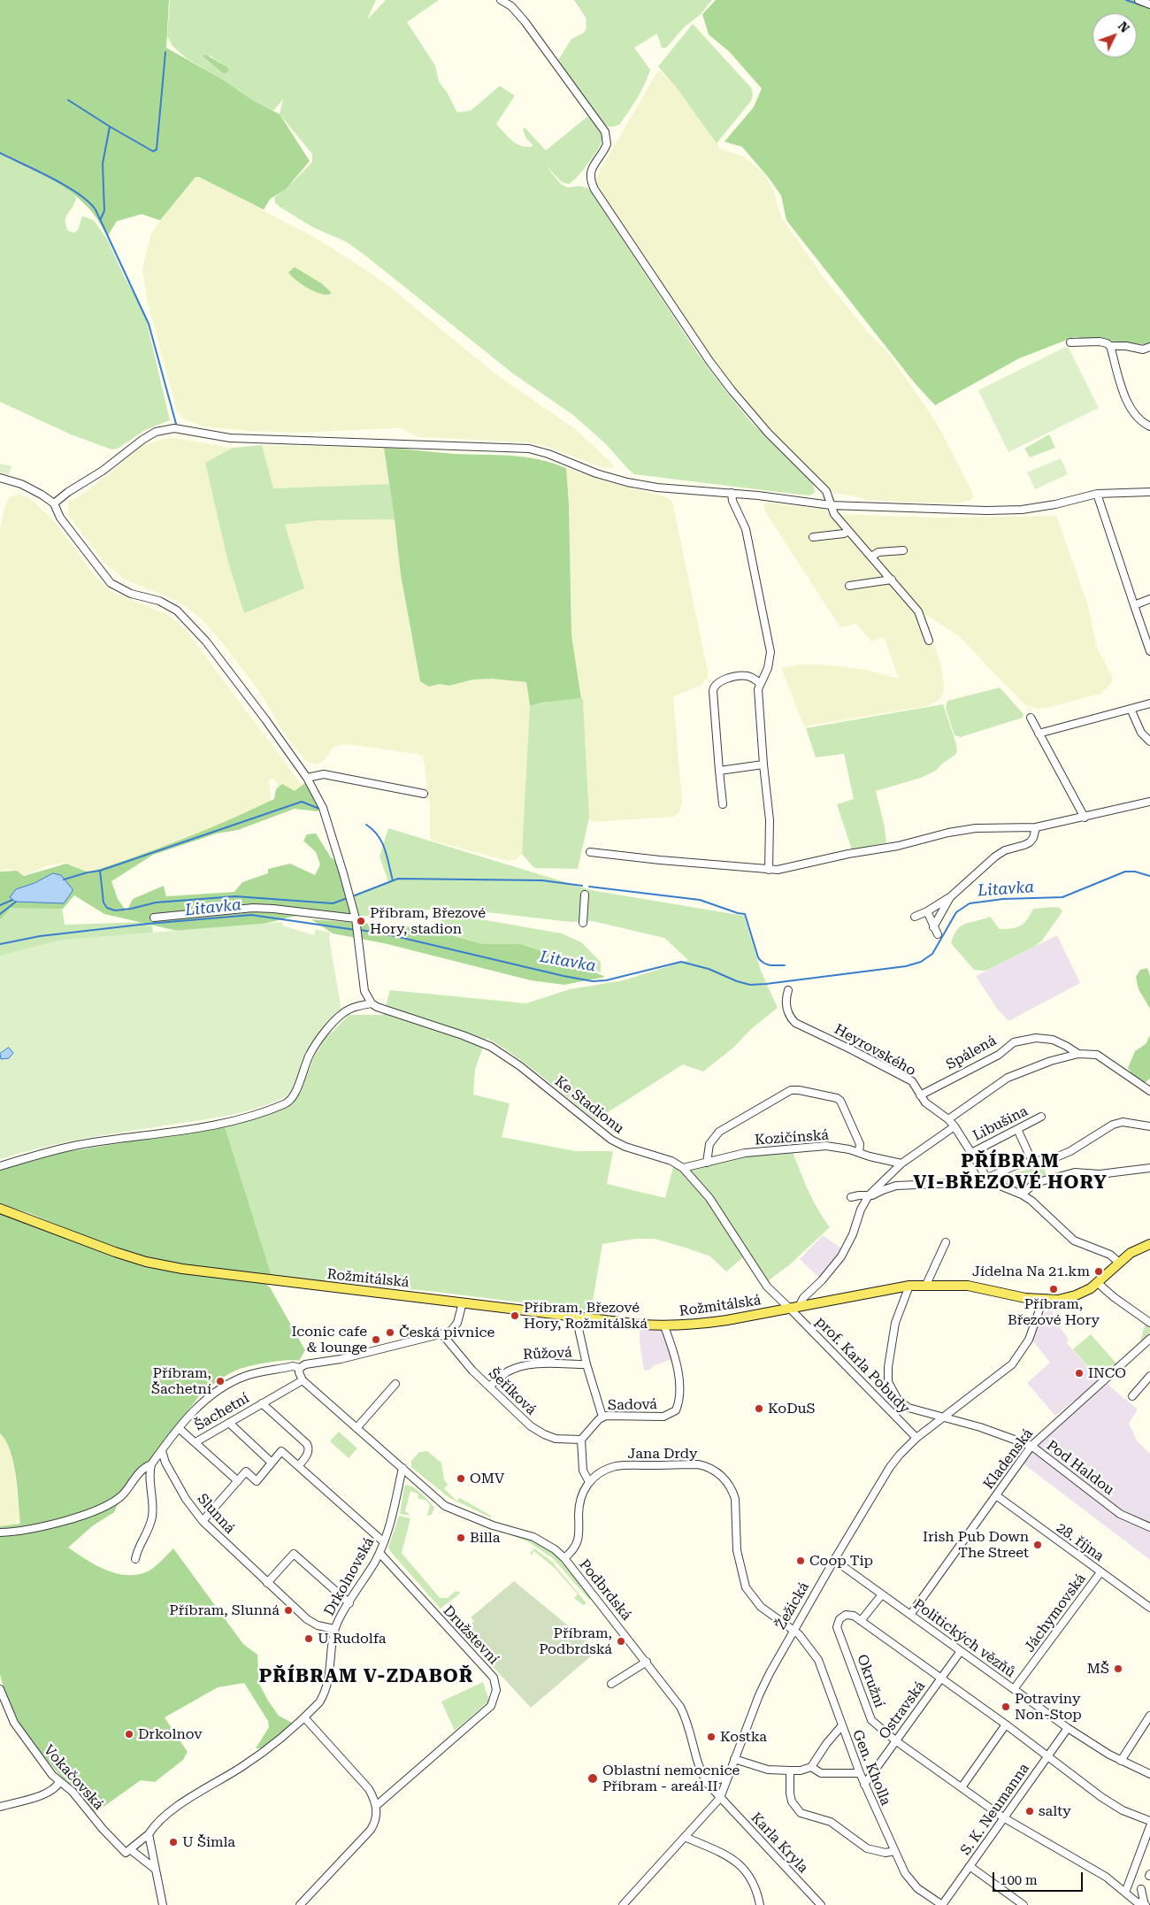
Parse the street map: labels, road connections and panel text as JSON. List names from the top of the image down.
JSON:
{
  "streets": {
    "main road": ["Rožmitálská"],
    "street": [
      "Heyrovského",
      "Spálená",
      "Ke Stadionu",
      "Libušina",
      "Kozičínská",
      "Růžová",
      "prof. Karla Pobudy",
      "Šeříková",
      "Sadová",
      "Šachetní",
      "Jana Drdy",
      "Kladenská",
      "Pod Haldou",
      "Slunná",
      "28. října",
      "Drkolnovská",
      "Podbrdská",
      "Žežická",
      "Jáchymovská",
      "Družstevní",
      "Politických vězňů",
      "Okružní",
      "Ostravská",
      "Gen. Kholla",
      "Vokačovská",
      "S. K. Neumanna",
      "Karla Kryla"
    ]
  },
  "crossings": [
    ["Heyrovského", "Spálená"],
    ["Heyrovského", "Libušina"],
    ["Ke Stadionu", "Kozičínská"],
    ["Ke Stadionu", "Rožmitálská"],
    ["Ke Stadionu", "prof. Karla Pobudy"],
    ["Rožmitálská", "prof. Karla Pobudy"],
    ["Rožmitálská", "Sadová"],
    ["Rožmitálská", "Pod Haldou"],
    ["Rožmitálská", "Žežická"],
    ["Růžová", "Šeříková"],
    ["prof. Karla Pobudy", "Žežická"],
    ["Šeříková", "Sadová"],
    ["Šeříková", "Šachetní"],
    ["Šachetní", "Slunná"],
    ["Jana Drdy", "Podbrdská"],
    ["Jana Drdy", "Žežická"],
    ["Jana Drdy", "Gen. Kholla"],
    ["Kladenská", "Pod Haldou"],
    ["Kladenská", "28. října"],
    ["Kladenská", "Politických vězňů"],
    ["Pod Haldou", "Žežická"],
    ["Slunná", "Drkolnovská"],
    ["28. října", "Jáchymovská"],
    ["Drkolnovská", "Podbrdská"],
    ["Drkolnovská", "Družstevní"],
    ["Podbrdská", "Žežická"],
    ["Podbrdská", "Karla Kryla"],
    ["Žežická", "Politických vězňů"],
    ["Žežická", "Gen. Kholla"],
    ["Žežická", "Karla Kryla"],
    ["Jáchymovská", "Politických vězňů"],
    ["Politických vězňů", "Ostravská"],
    ["Politických vězňů", "S. K. Neumanna"],
    ["Okružní", "Ostravská"],
    ["Okružní", "S. K. Neumanna"],
    ["Ostravská", "Gen. Kholla"],
    ["Gen. Kholla", "S. K. Neumanna"]
  ],
  "districts": ["PŘÍBRAM VI-BŘEZOVÉ HORY", "PŘÍBRAM V-ZDABOŘ"],
  "water": ["Litavka"],
  "places": [
    "Příbram, Březové Hory, stadion",
    "Jídelna Na 21.km",
    "Příbram, Březové Hory",
    "Příbram, Březové Hory, Rožmitálská",
    "Česká pivnice",
    "Iconic cafe & lounge",
    "INCO",
    "Příbram, Šachetní",
    "KoDuS",
    "OMV",
    "Billa",
    "Irish Pub Down The Street",
    "Coop Tip",
    "Příbram, Slunná",
    "U Rudolfa",
    "Příbram, Podbrdská",
    "MŠ",
    "Potraviny Non-Stop",
    "Drkolnov",
    "Kostka",
    "Oblastní nemocnice Příbram - areál II",
    "salty",
    "U Šimla"
  ],
  "scale_bar": "100 m",
  "north": "top right"
}
